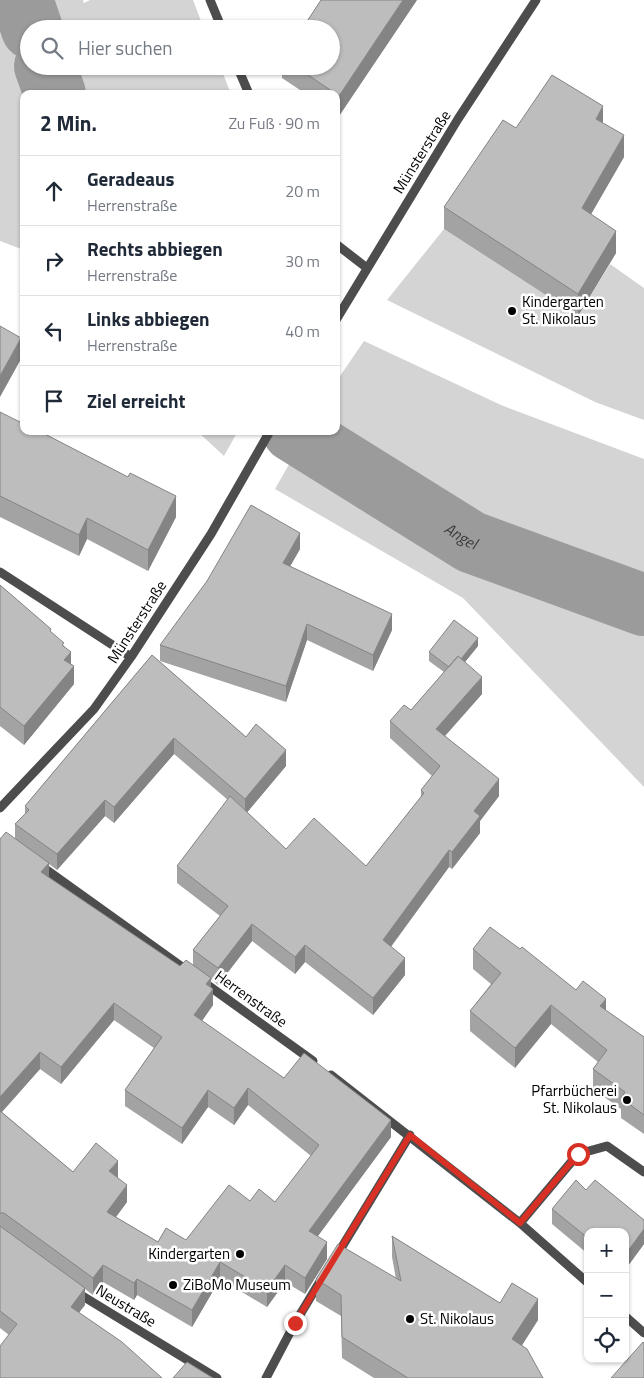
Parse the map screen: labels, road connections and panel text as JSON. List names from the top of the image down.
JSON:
{
  "streets": {
    "street": ["Münsterstraße", "Herrenstraße", "Neustraße"]
  },
  "water": ["Angel"],
  "places": [
    "Kindergarten St. Nikolaus",
    "Pfarrbücherei St. Nikolaus",
    "Kindergarten",
    "ZiBoMo Museum",
    "St. Nikolaus"
  ],
  "page": {
    "search": "Hier suchen",
    "heading": ["2 Min.", "Zu Fuß · 90 m"],
    "list": [
      ["Geradeaus", "Herrenstraße", "20 m"],
      ["Rechts abbiegen", "Herrenstraße", "30 m"],
      ["Links abbiegen", "Herrenstraße", "40 m"],
      "Ziel erreicht"
    ],
    "map_buttons": ["+", "−"]
  }
}
